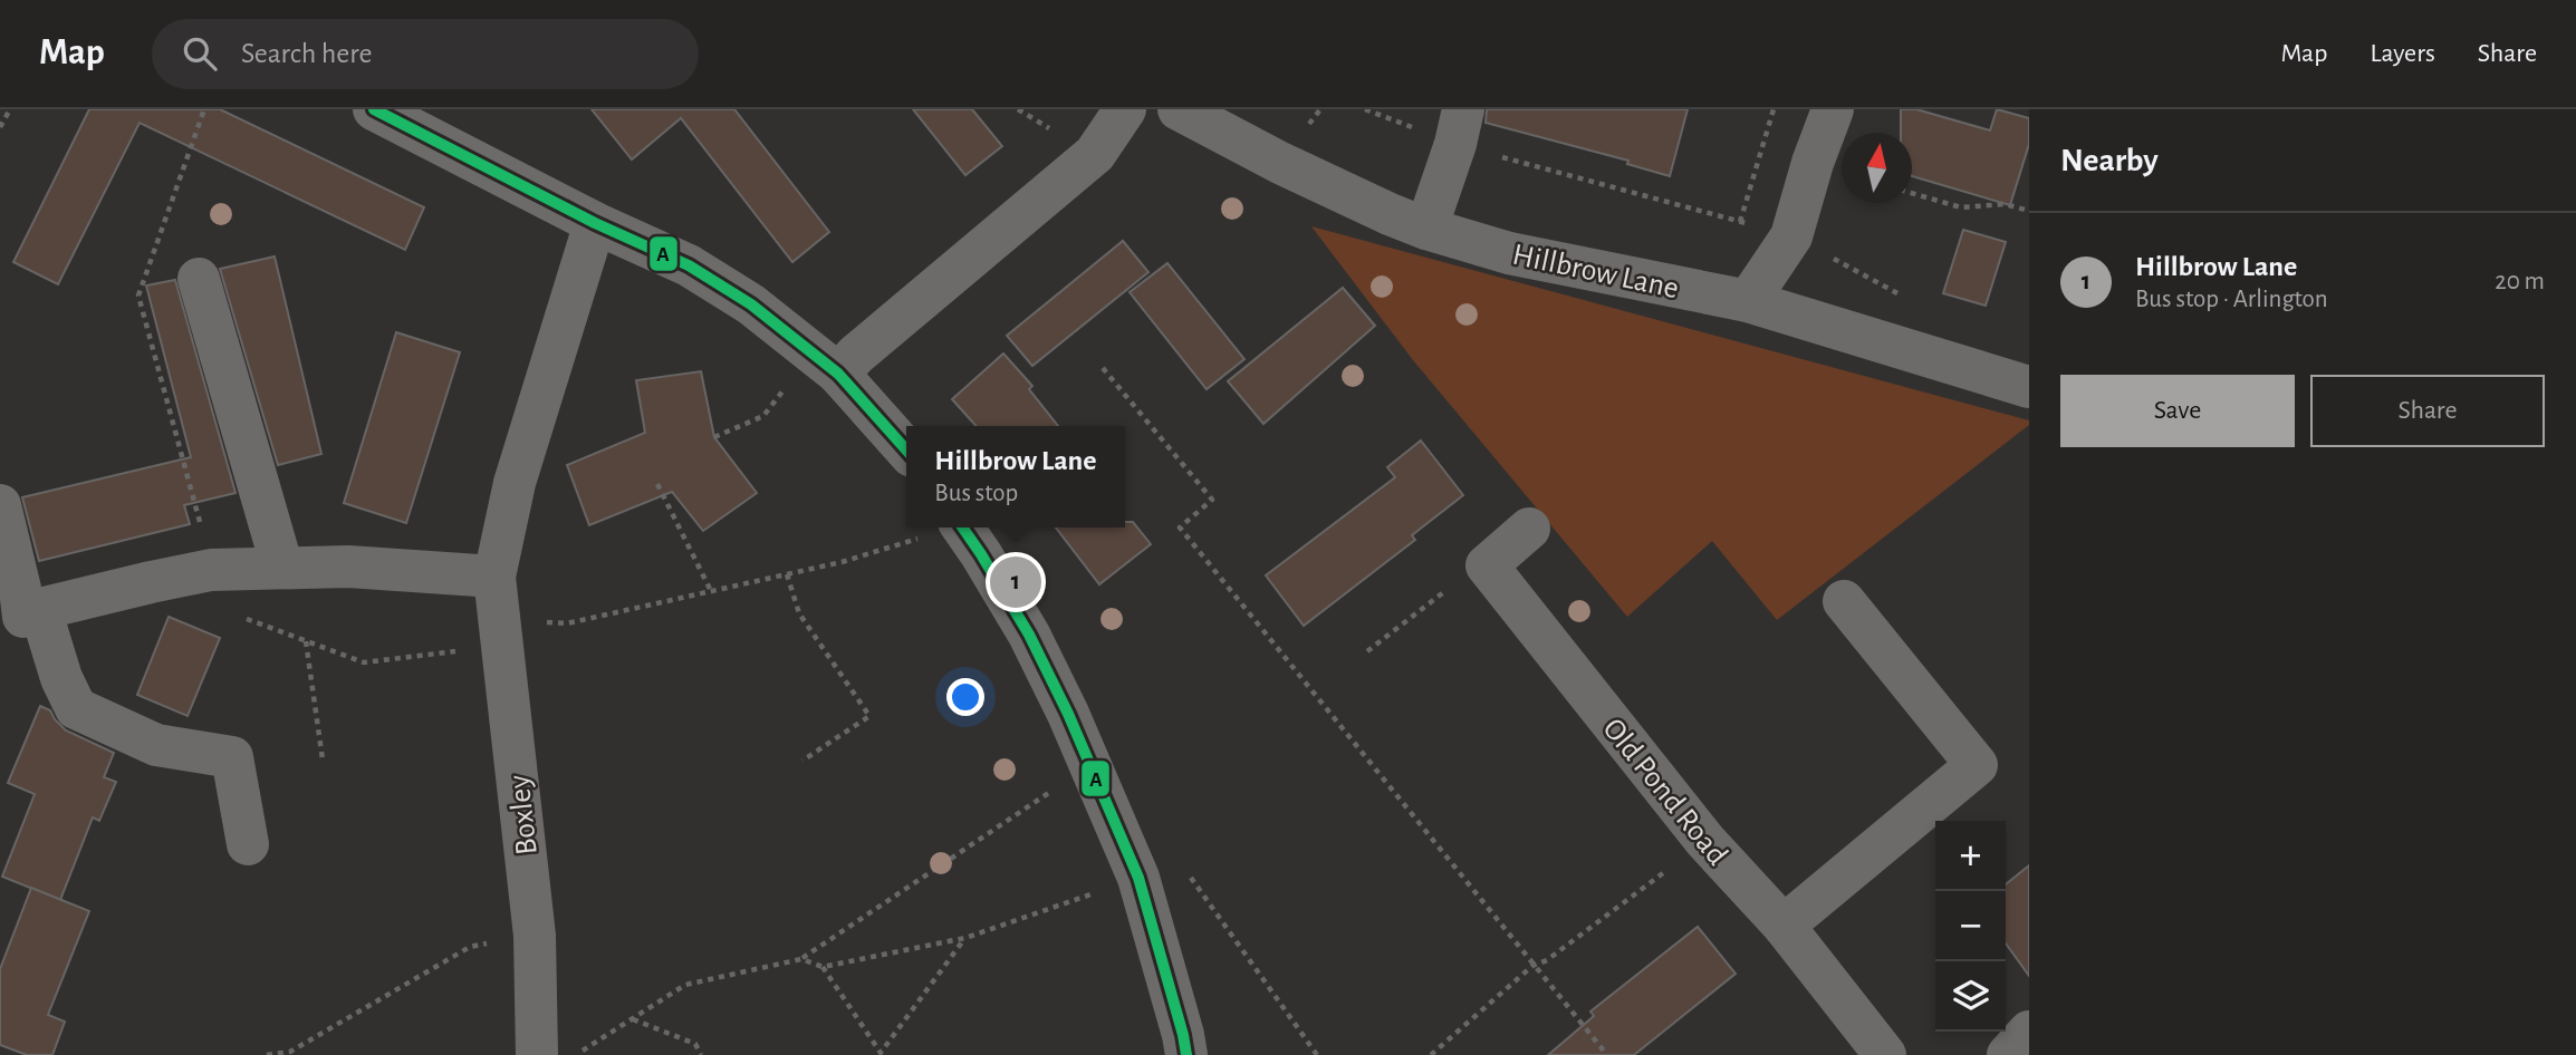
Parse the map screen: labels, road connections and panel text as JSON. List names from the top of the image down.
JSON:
{
  "streets": {
    "street": ["Hillbrow Lane", "Old Pond Road", "Boxley"]
  },
  "lines": ["transit line A"],
  "north": "top",
  "page": {
    "header": "Map",
    "search": "Search here",
    "nav": ["Map", "Layers", "Share"],
    "heading": "Nearby",
    "list": [
      {
        "mark": "1",
        "name": "Hillbrow Lane",
        "note": "Bus stop · Arlington",
        "value": "20 m"
      }
    ],
    "buttons": ["Save", "Share"],
    "popup": ["Hillbrow Lane", "Bus stop"],
    "pins": "1",
    "map_buttons": ["+", "−"]
  }
}
